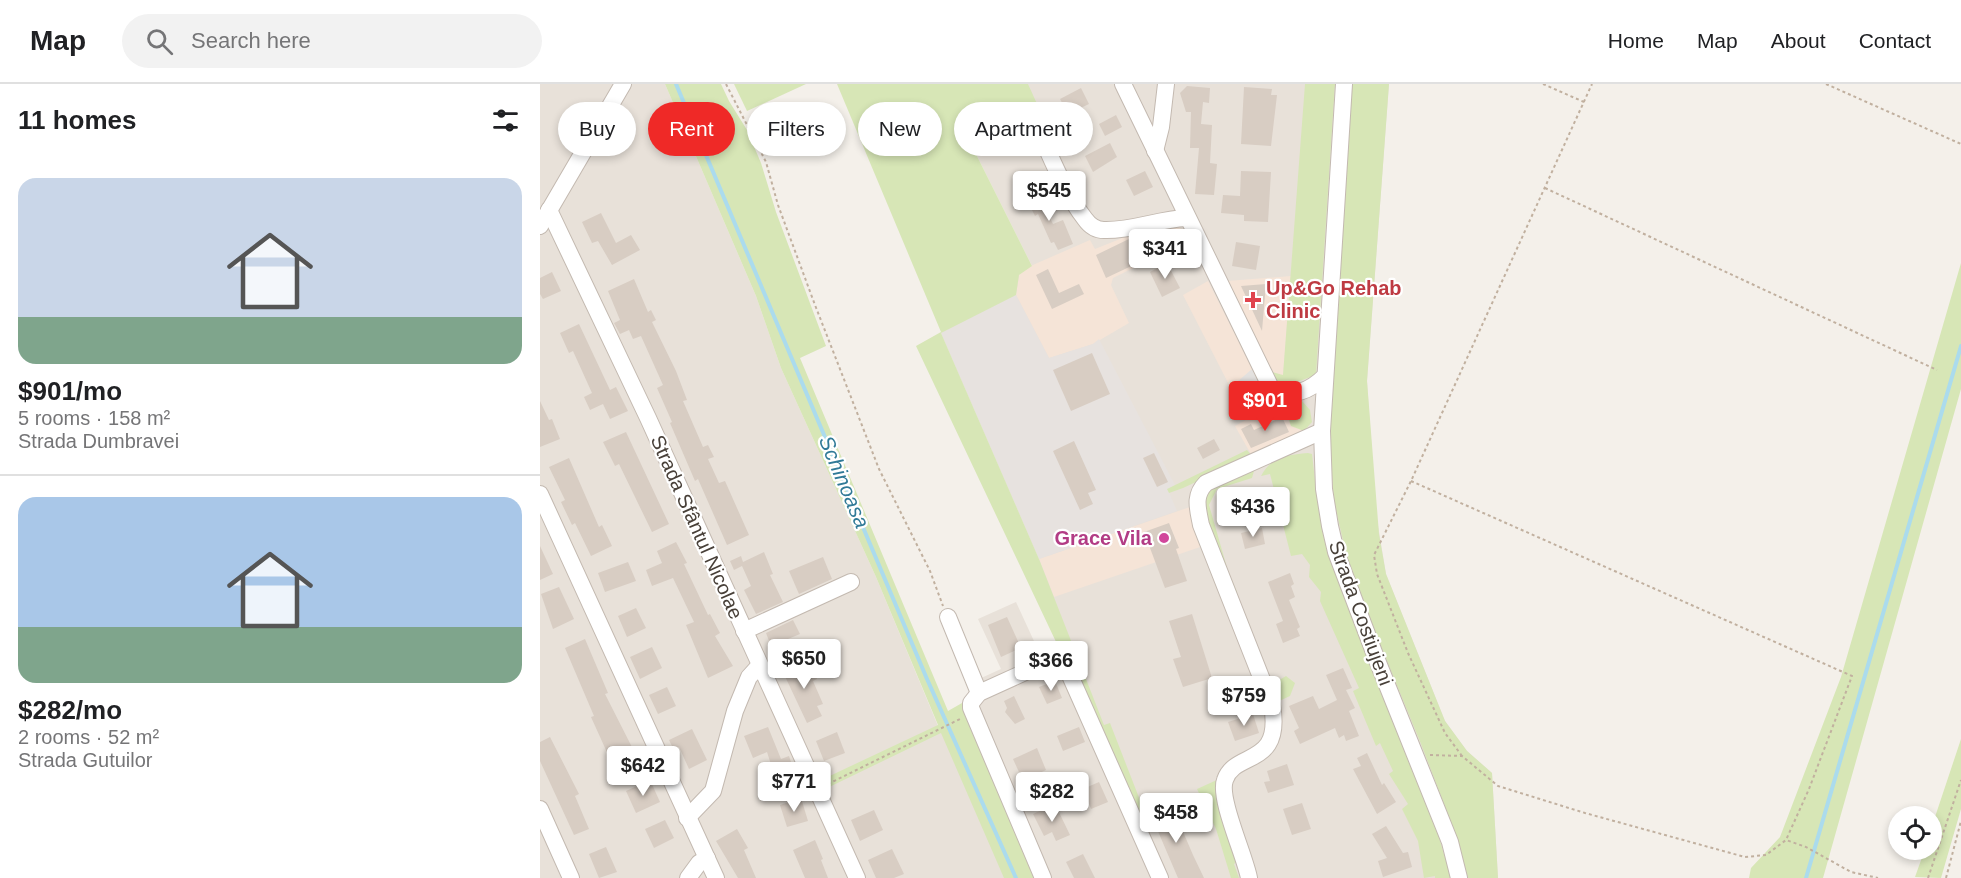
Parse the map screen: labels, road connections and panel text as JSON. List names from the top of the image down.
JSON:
{
  "streets": {
    "street": ["Strada Sfântul Nicolae", "Strada Costiujeni"]
  },
  "water": ["Schinoasa"],
  "places": {
    "health": ["Up&Go Rehab Clinic"],
    "other": ["Grace Vila"]
  },
  "page": {
    "header": "Map",
    "search": "Search here",
    "nav": [
      "Home",
      "Map",
      "About",
      "Contact"
    ],
    "heading": "11 homes",
    "chip": [
      "Buy",
      "Rent",
      "Filters",
      "New",
      "Apartment"
    ],
    "list": [
      {
        "name": "$901/mo",
        "note": "5 rooms · 158 m² · Strada Dumbravei"
      },
      {
        "name": "$282/mo",
        "note": "2 rooms · 52 m² · Strada Gutuilor"
      }
    ],
    "price": [
      "$545",
      "$341",
      "$901",
      "$436",
      "$650",
      "$366",
      "$759",
      "$642",
      "$771",
      "$282",
      "$458"
    ]
  }
}
